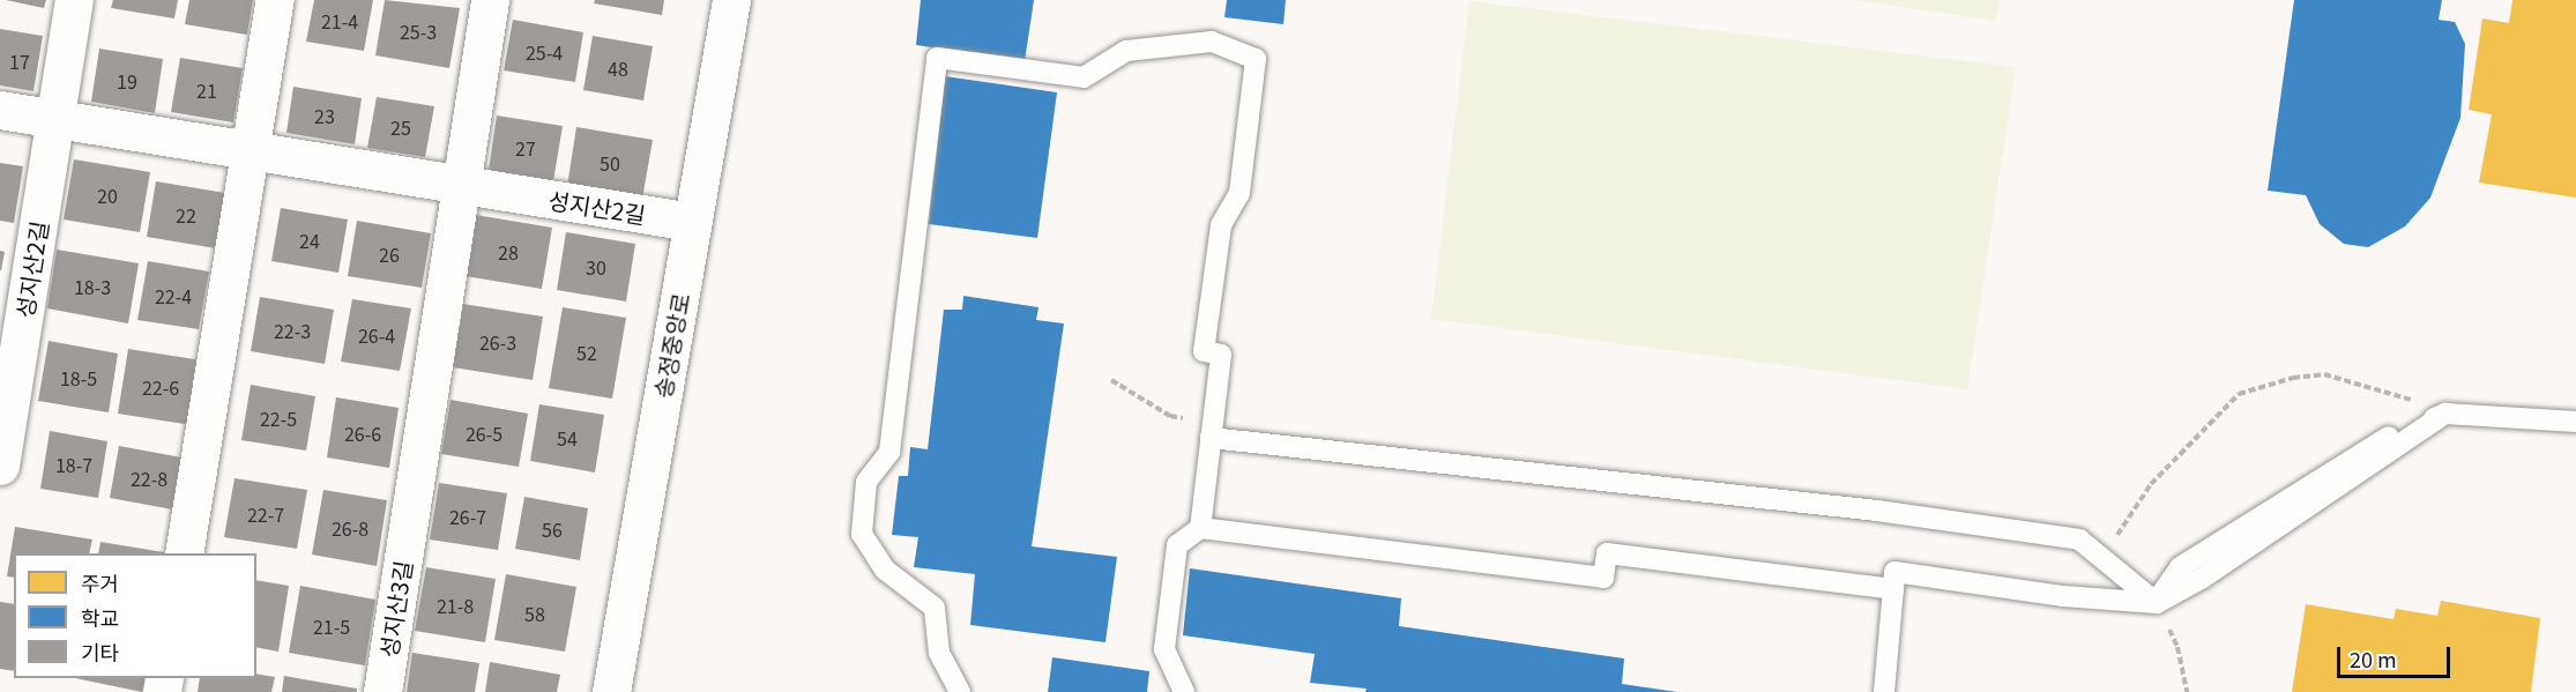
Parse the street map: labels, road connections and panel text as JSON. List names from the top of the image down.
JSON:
{
  "streets": {
    "street": ["성지산2길", "송정중앙로", "성지산3길"]
  },
  "crossings": [
    ["성지산2길", "송정중앙로"],
    ["성지산2길", "성지산3길"]
  ],
  "house_numbers": [
    "21-4",
    "25-3",
    "25-4",
    "17",
    "48",
    "19",
    "21",
    "23",
    "25",
    "27",
    "50",
    "20",
    "22",
    "24",
    "28",
    "26",
    "30",
    "18-3",
    "22-4",
    "22-3",
    "26-4",
    "26-3",
    "52",
    "18-5",
    "22-6",
    "22-5",
    "26-6",
    "26-5",
    "54",
    "18-7",
    "22-8",
    "22-7",
    "26-7",
    "26-8",
    "56",
    "21-8",
    "58",
    "21-5"
  ],
  "legend": ["주거", "학교", "기타"],
  "scale_bar": "20 m"
}
